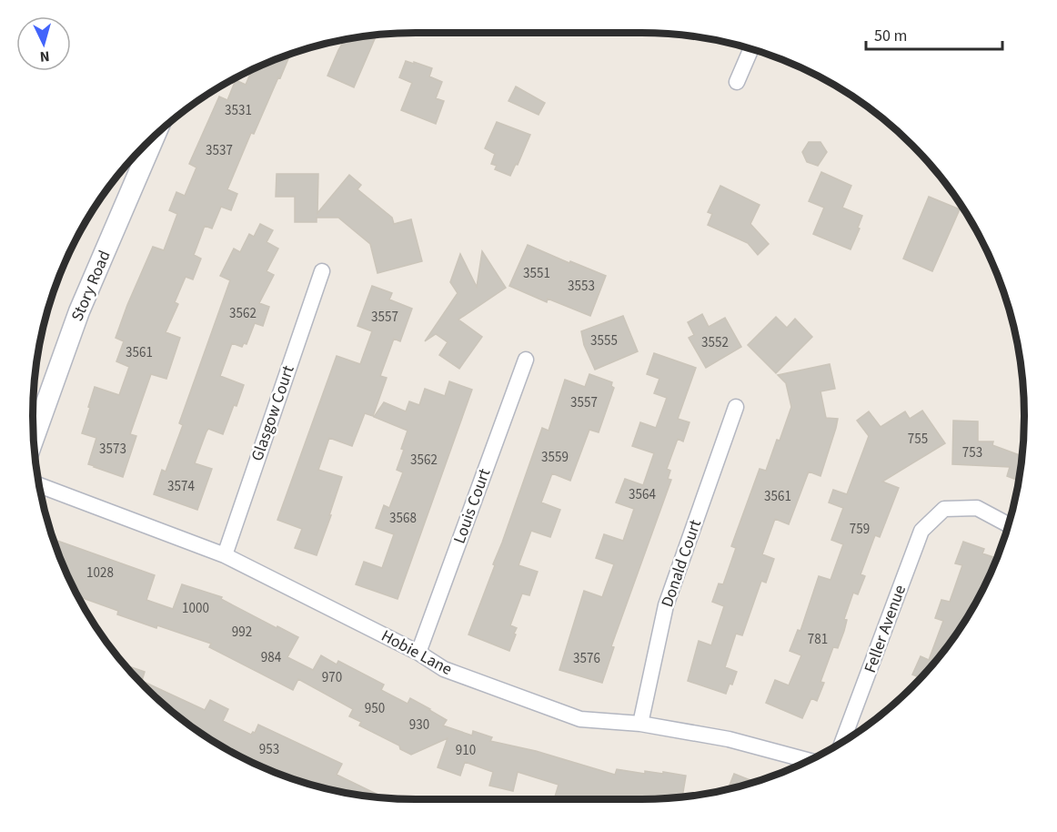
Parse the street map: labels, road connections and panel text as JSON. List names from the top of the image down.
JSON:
{
  "streets": {
    "street": [
      "Story Road",
      "Glasgow Court",
      "Louis Court",
      "Donald Court",
      "Feller Avenue",
      "Hobie Lane"
    ]
  },
  "crossings": [
    ["Glasgow Court", "Hobie Lane"],
    ["Louis Court", "Hobie Lane"],
    ["Donald Court", "Hobie Lane"]
  ],
  "house_numbers": [
    "3531",
    "3537",
    "3551",
    "3553",
    "3562",
    "3557",
    "3555",
    "3552",
    "3561",
    "3557",
    "755",
    "3573",
    "753",
    "3559",
    "3562",
    "3574",
    "3564",
    "3561",
    "3568",
    "759",
    "1028",
    "1000",
    "992",
    "781",
    "984",
    "3576",
    "970",
    "950",
    "930",
    "953",
    "910"
  ],
  "scale_bar": "50 m",
  "north": "bottom"
}
